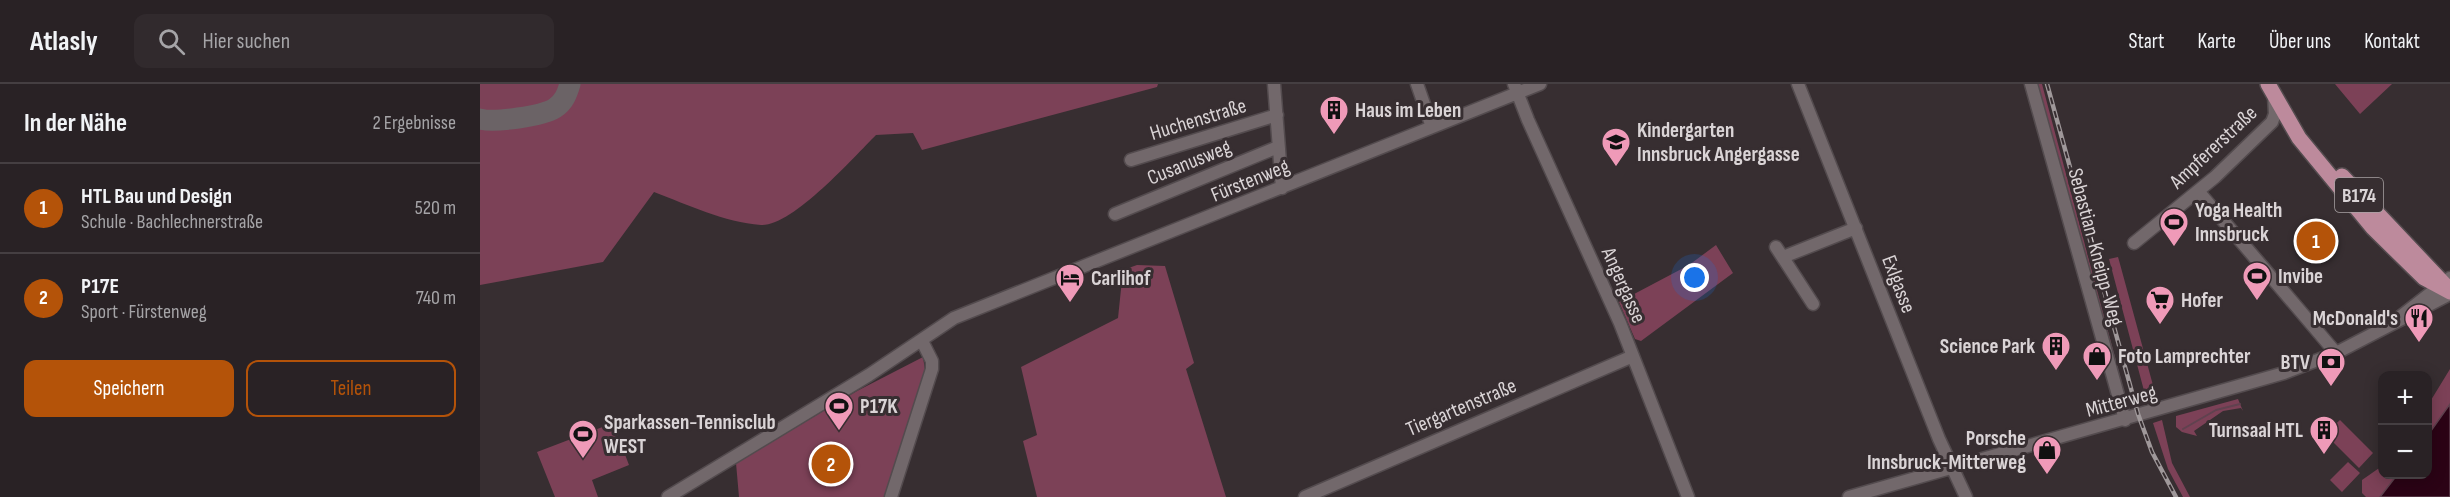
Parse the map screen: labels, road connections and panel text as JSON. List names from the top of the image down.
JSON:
{
  "streets": {
    "main road": ["B174"],
    "street": [
      "Huchenstraße",
      "Ampfererstraße",
      "Cusanusweg",
      "Fürstenweg",
      "Sebastian-Kneipp-Weg",
      "Exlgasse",
      "Angergasse",
      "Mitterweg",
      "Tiergartenstraße"
    ]
  },
  "crossings": [
    ["Ampfererstraße", "B174"],
    ["Fürstenweg", "Angergasse"],
    ["B174", "Mitterweg"],
    ["Sebastian-Kneipp-Weg", "Mitterweg"],
    ["Exlgasse", "Mitterweg"],
    ["Angergasse", "Tiergartenstraße"]
  ],
  "places": {
    "building": ["Haus im Leben", "Science Park", "Turnsaal HTL"],
    "school or university": ["Kindergarten Innsbruck Angergasse"],
    "sports": [
      "Yoga Health Innsbruck",
      "Invibe",
      "P17K",
      "Sparkassen-Tennisclub WEST"
    ],
    "hotel": ["Carlihof"],
    "supermarket": ["Hofer"],
    "restaurant": ["McDonald's"],
    "shop": ["Foto Lamprechter", "Porsche Innsbruck-Mitterweg"],
    "bank": ["BTV"]
  },
  "page": {
    "header": "Atlasly",
    "search": "Hier suchen",
    "nav": [
      "Start",
      "Karte",
      "Über uns",
      "Kontakt"
    ],
    "heading": ["In der Nähe", "2 Ergebnisse"],
    "list": [
      {
        "mark": "1",
        "name": "HTL Bau und Design",
        "note": "Schule · Bachlechnerstraße",
        "value": "520 m"
      },
      {
        "mark": "2",
        "name": "P17E",
        "note": "Sport · Fürstenweg",
        "value": "740 m"
      }
    ],
    "pins": ["1", "2"],
    "buttons": ["Speichern", "Teilen"],
    "map_buttons": ["+", "−"]
  }
}
